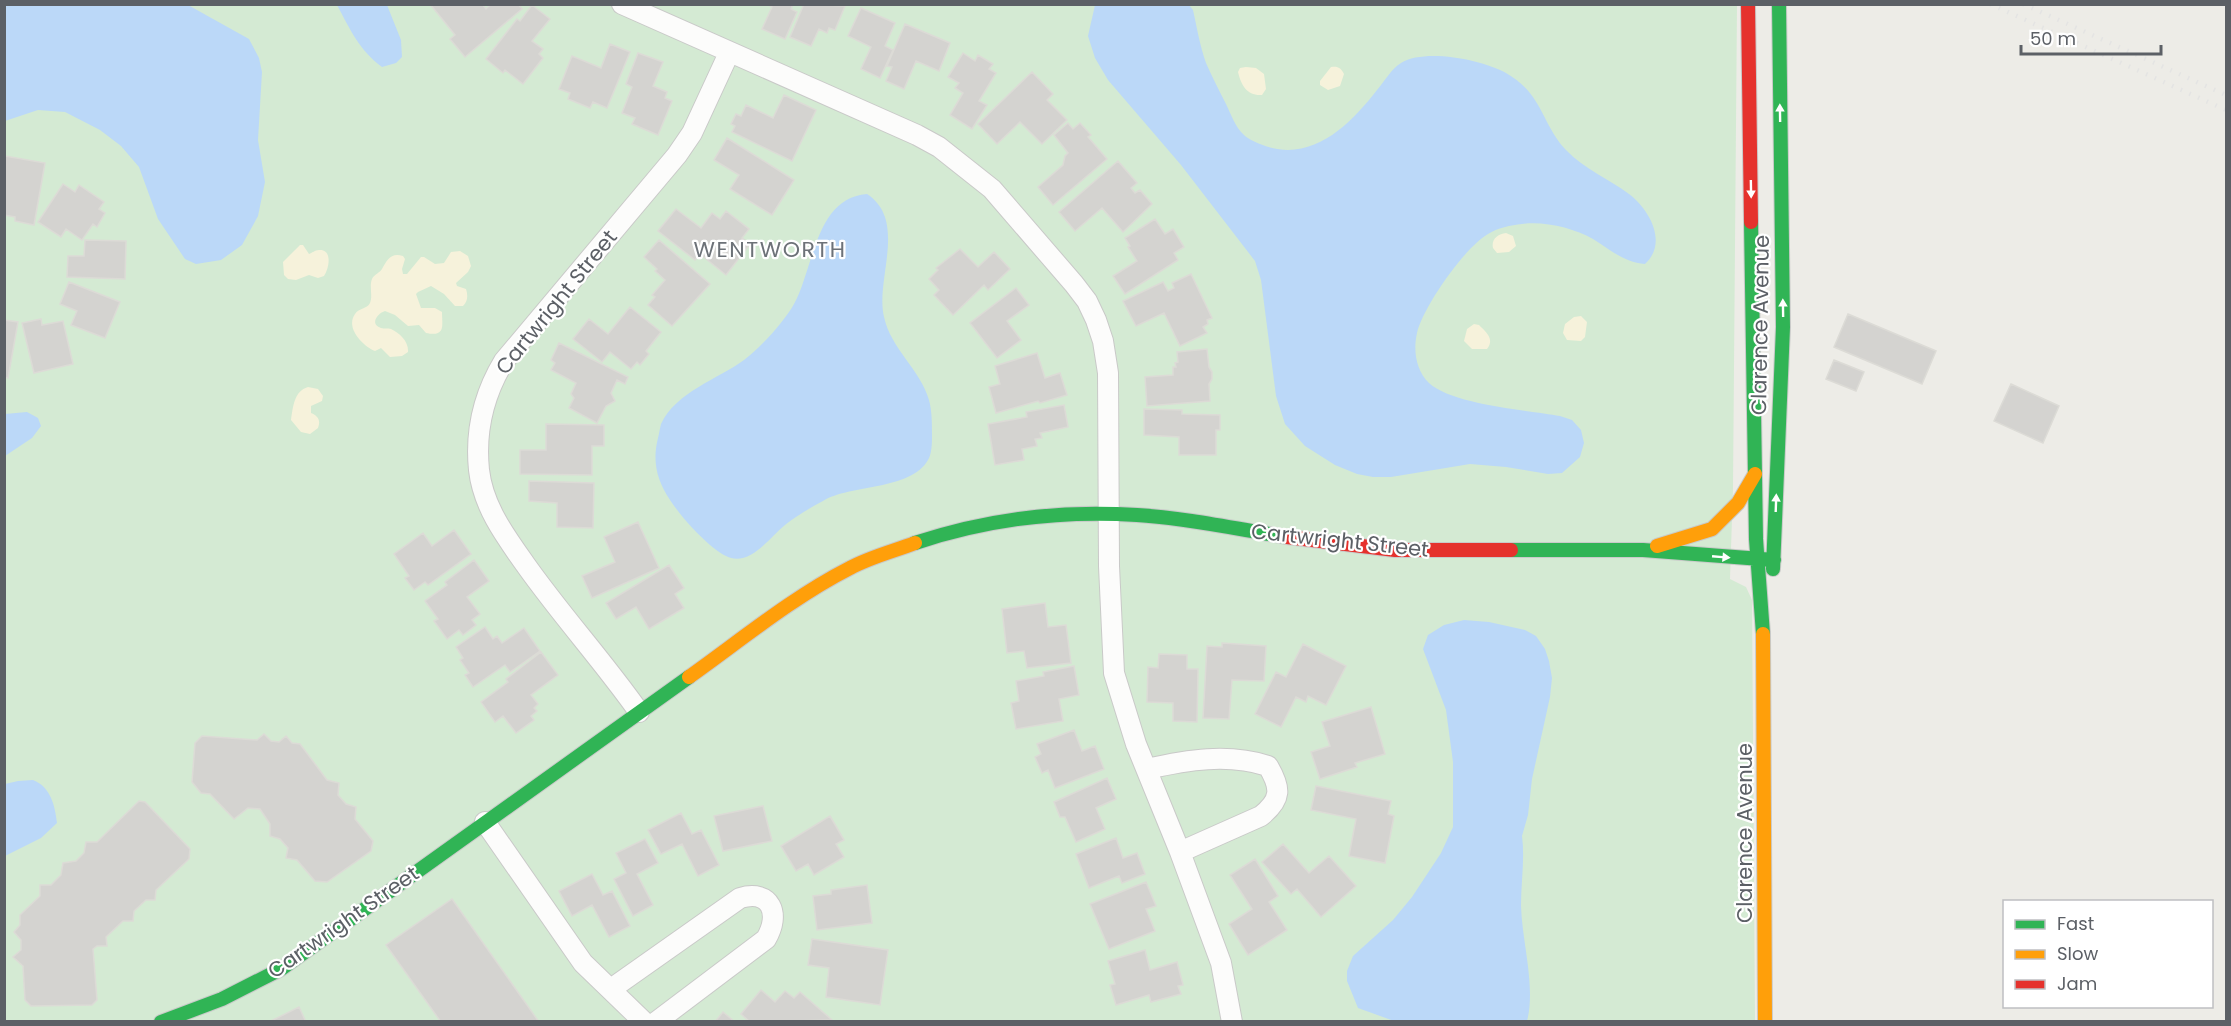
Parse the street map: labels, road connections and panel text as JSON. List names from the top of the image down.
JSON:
{
  "streets": {
    "street": ["Cartwright Street", "Clarence Avenue"]
  },
  "crossings": [
    ["Cartwright Street", "Clarence Avenue"]
  ],
  "districts": ["WENTWORTH"],
  "legend": ["Fast", "Slow", "Jam"],
  "scale_bar": "50 m"
}
